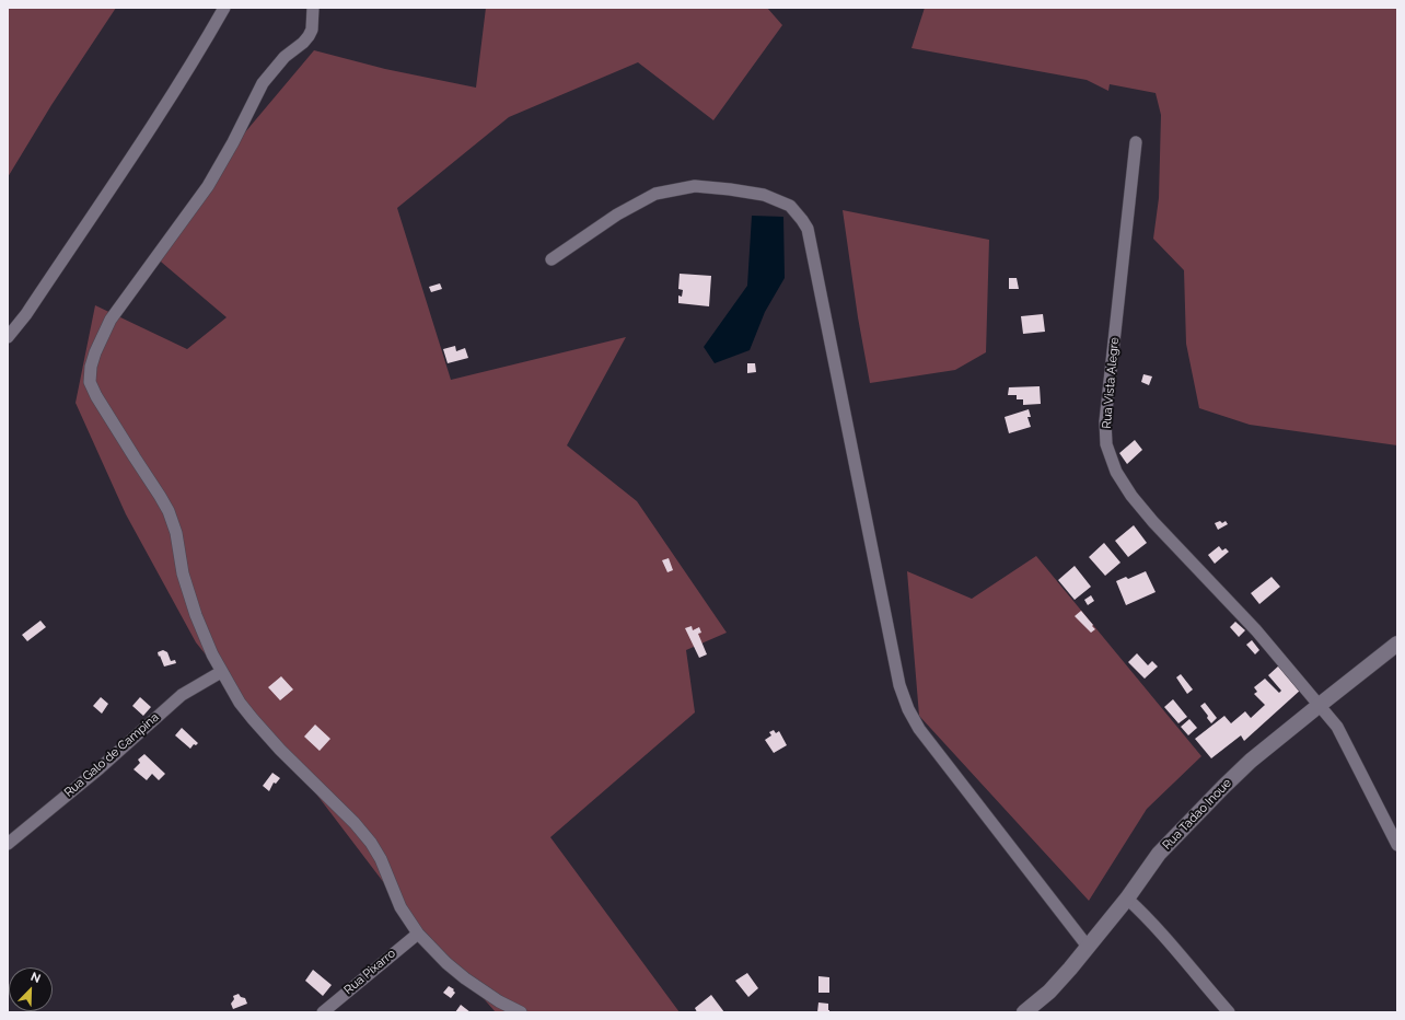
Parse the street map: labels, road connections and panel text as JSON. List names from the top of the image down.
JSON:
{
  "streets": {
    "street": [
      "Rua Vista Alegre",
      "Rua Galo de Campina",
      "Rua Tadao Inoue",
      "Rua Pixarro"
    ]
  },
  "crossings": [
    ["Rua Vista Alegre", "Rua Tadao Inoue"]
  ],
  "north": "top right"
}
